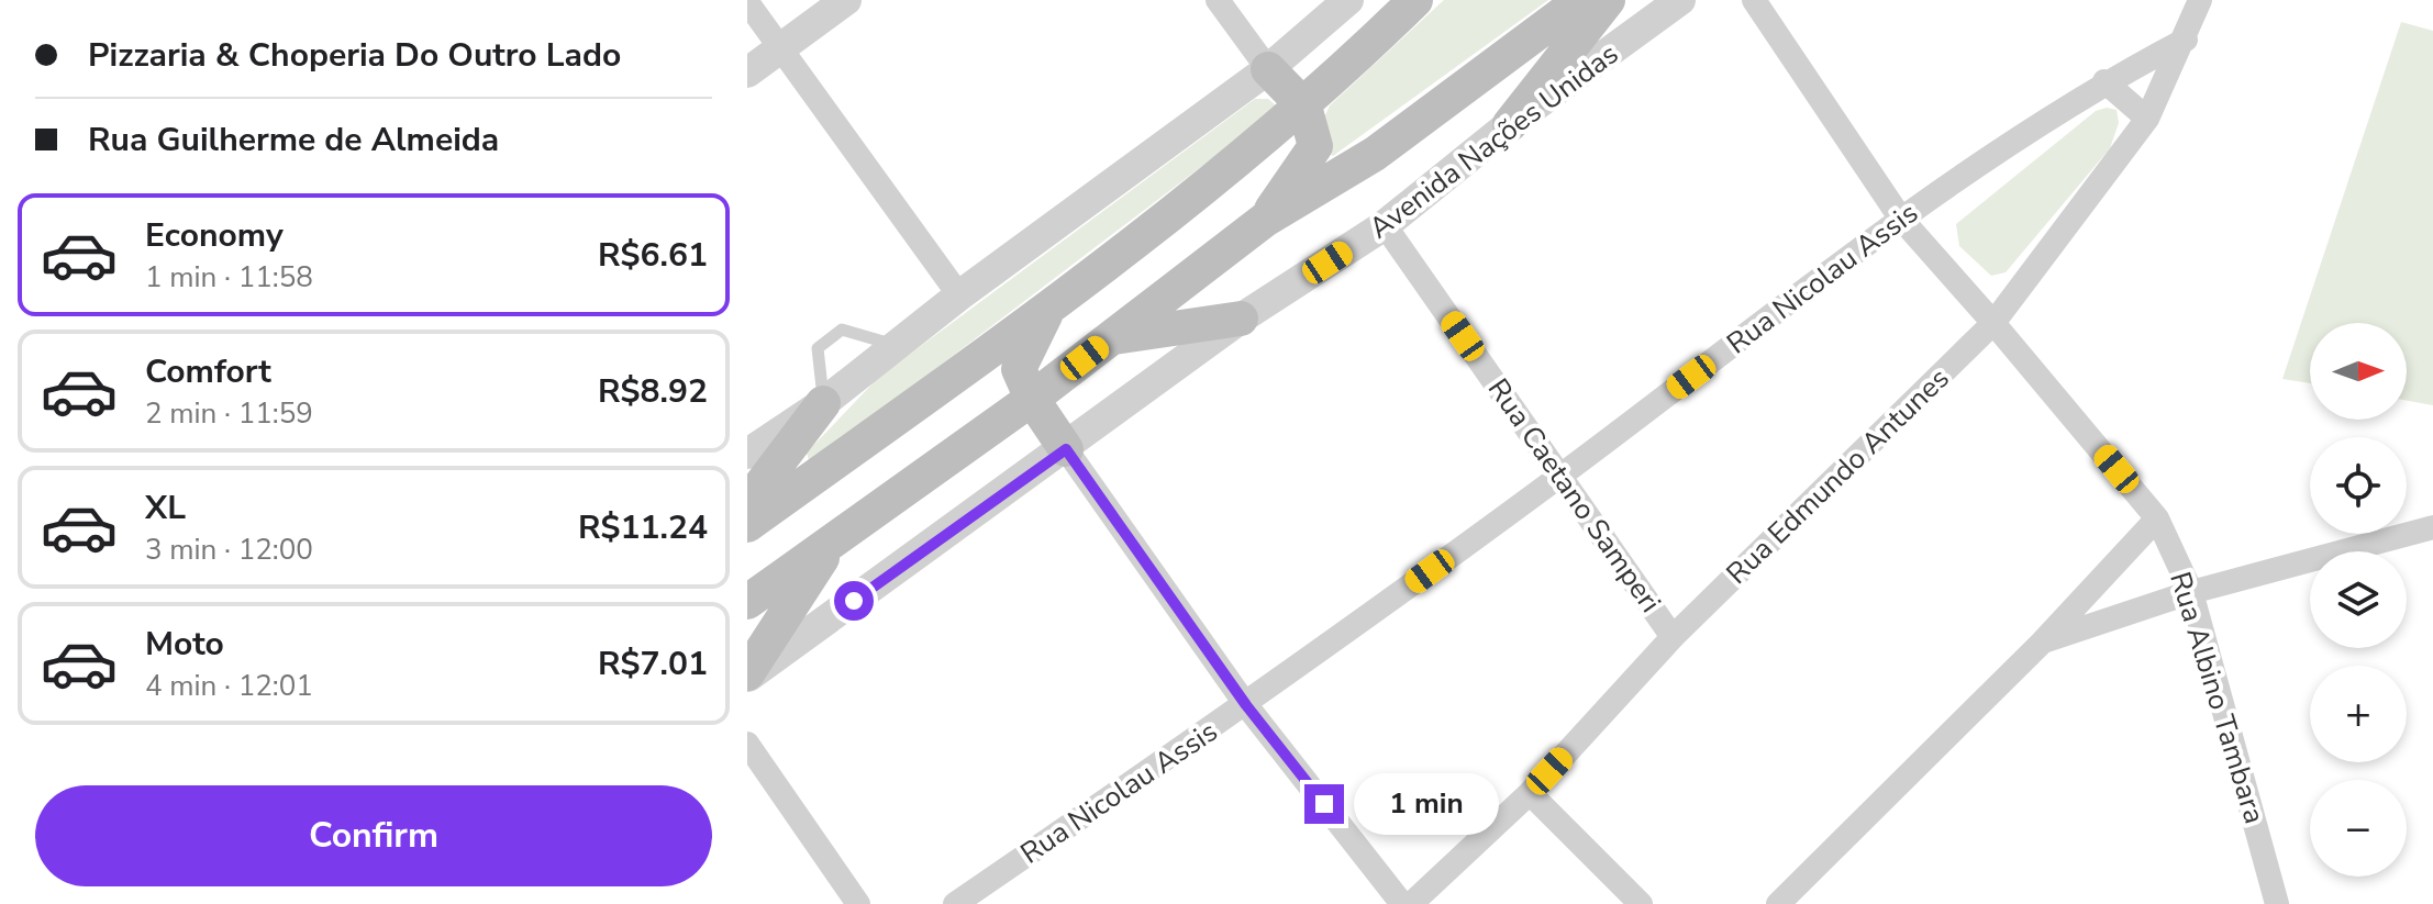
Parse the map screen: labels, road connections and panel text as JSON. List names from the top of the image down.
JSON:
{
  "streets": {
    "main road": ["Avenida Nações Unidas"],
    "street": [
      "Rua Nicolau Assis",
      "Rua Edmundo Antunes",
      "Rua Caetano Samperi",
      "Rua Albino Tambara"
    ]
  },
  "crossings": [
    ["Avenida Nações Unidas", "Rua Caetano Samperi"],
    ["Rua Nicolau Assis", "Rua Edmundo Antunes"],
    ["Rua Nicolau Assis", "Rua Caetano Samperi"],
    ["Rua Nicolau Assis", "Rua Albino Tambara"],
    ["Rua Edmundo Antunes", "Rua Caetano Samperi"],
    ["Rua Edmundo Antunes", "Rua Albino Tambara"]
  ],
  "north": "right",
  "page": {
    "banner": ["Pizzaria & Choperia Do Outro Lado", "Rua Guilherme de Almeida"],
    "list": [
      {
        "name": "Economy",
        "note": "1 min · 11:58",
        "value": "R$6.61"
      },
      {
        "name": "Comfort",
        "note": "2 min · 11:59",
        "value": "R$8.92"
      },
      {
        "name": "XL",
        "note": "3 min · 12:00",
        "value": "R$11.24"
      },
      {
        "name": "Moto",
        "note": "4 min · 12:01",
        "value": "R$7.01"
      }
    ],
    "map_buttons": ["+", "−"],
    "buttons": "Confirm",
    "bubble": "1 min"
  }
}
